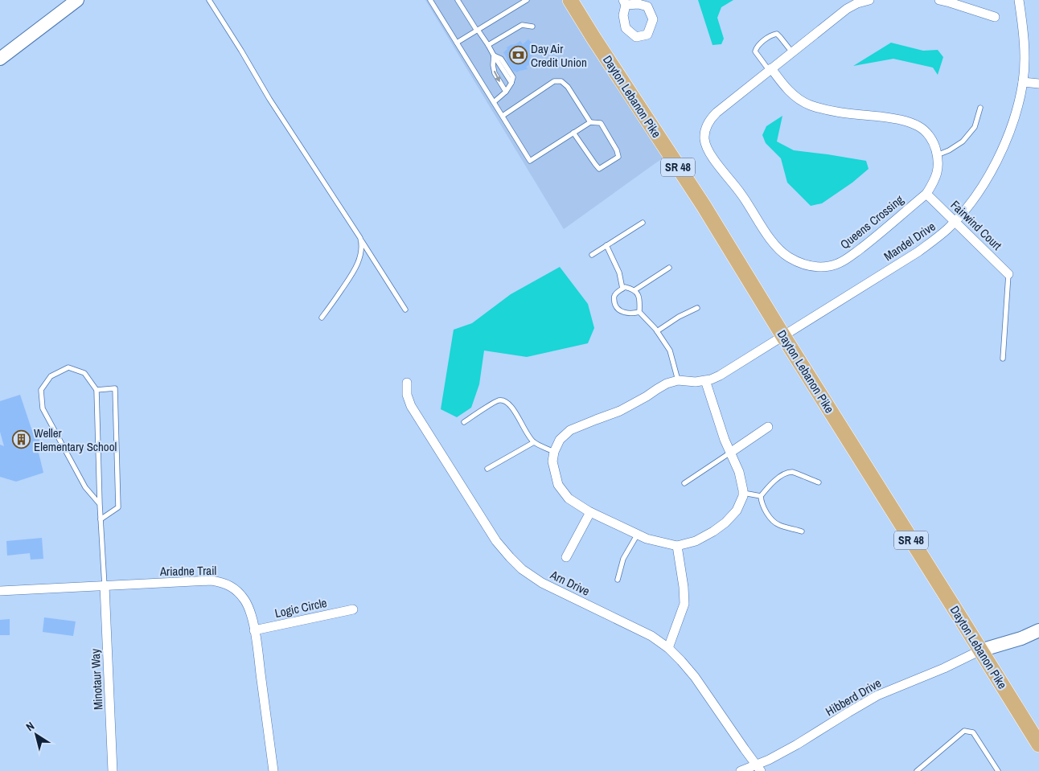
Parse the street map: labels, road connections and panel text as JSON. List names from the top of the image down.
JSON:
{
  "streets": {
    "main road": ["Dayton Lebanon Pike", "SR 48"],
    "street": [
      "Queens Crossing",
      "Fairwind Court",
      "Mandel Drive",
      "Ariadne Trail",
      "Arn Drive",
      "Logic Circle",
      "Minotaur Way",
      "Hibberd Drive"
    ]
  },
  "crossings": [
    ["Dayton Lebanon Pike", "Mandel Drive"],
    ["Dayton Lebanon Pike", "Hibberd Drive"],
    ["Queens Crossing", "Fairwind Court"],
    ["Fairwind Court", "Mandel Drive"],
    ["Ariadne Trail", "Logic Circle"],
    ["Ariadne Trail", "Minotaur Way"],
    ["Arn Drive", "Hibberd Drive"]
  ],
  "places": {
    "bank": ["Day Air Credit Union"],
    "building": ["Weller Elementary School"]
  },
  "north": "top left"
}
